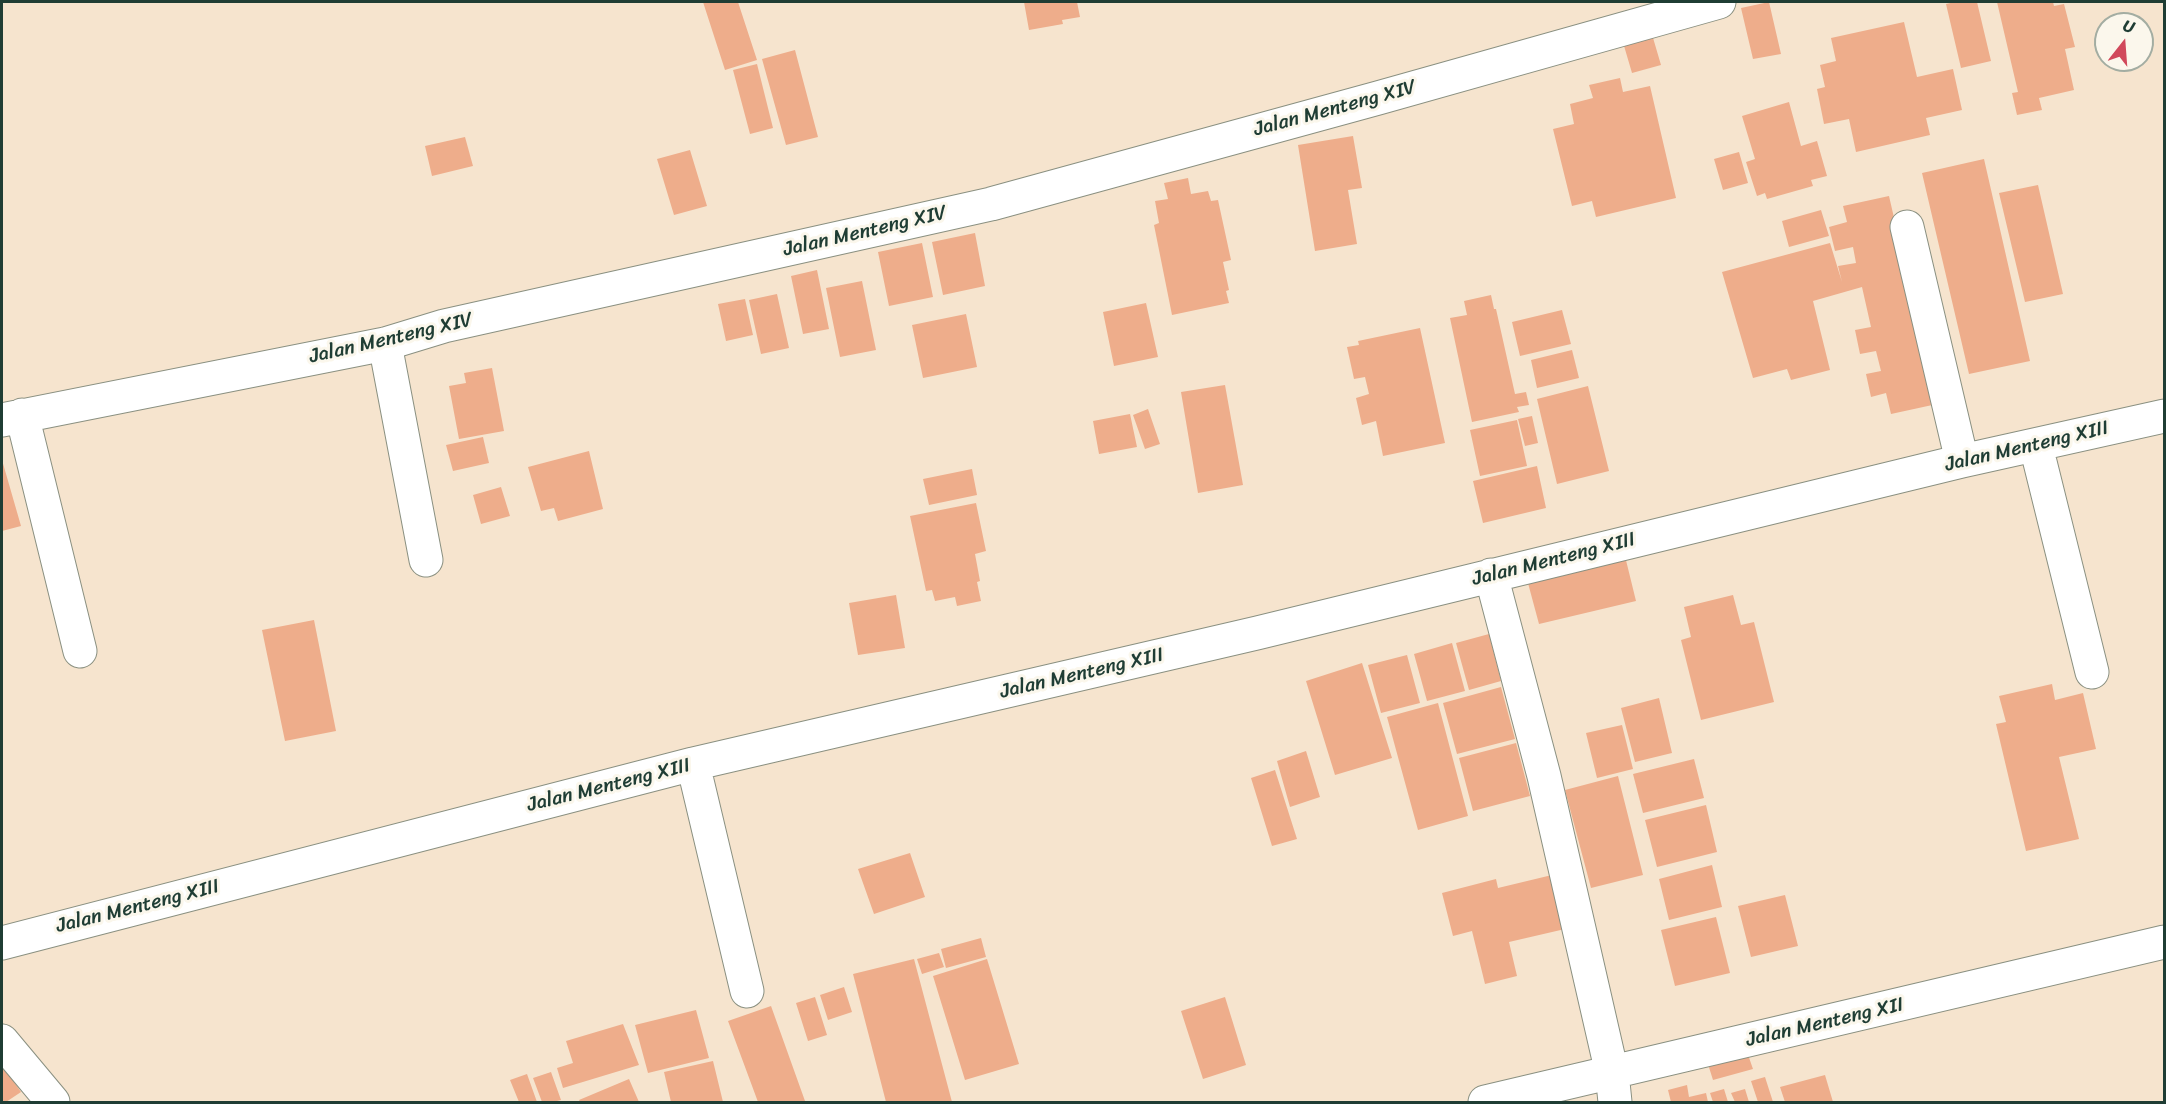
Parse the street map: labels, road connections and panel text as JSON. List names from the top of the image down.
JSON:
{
  "streets": {
    "street": ["Jalan Menteng XIV", "Jalan Menteng XIII", "Jalan Menteng XII"]
  },
  "north": "top"
}
